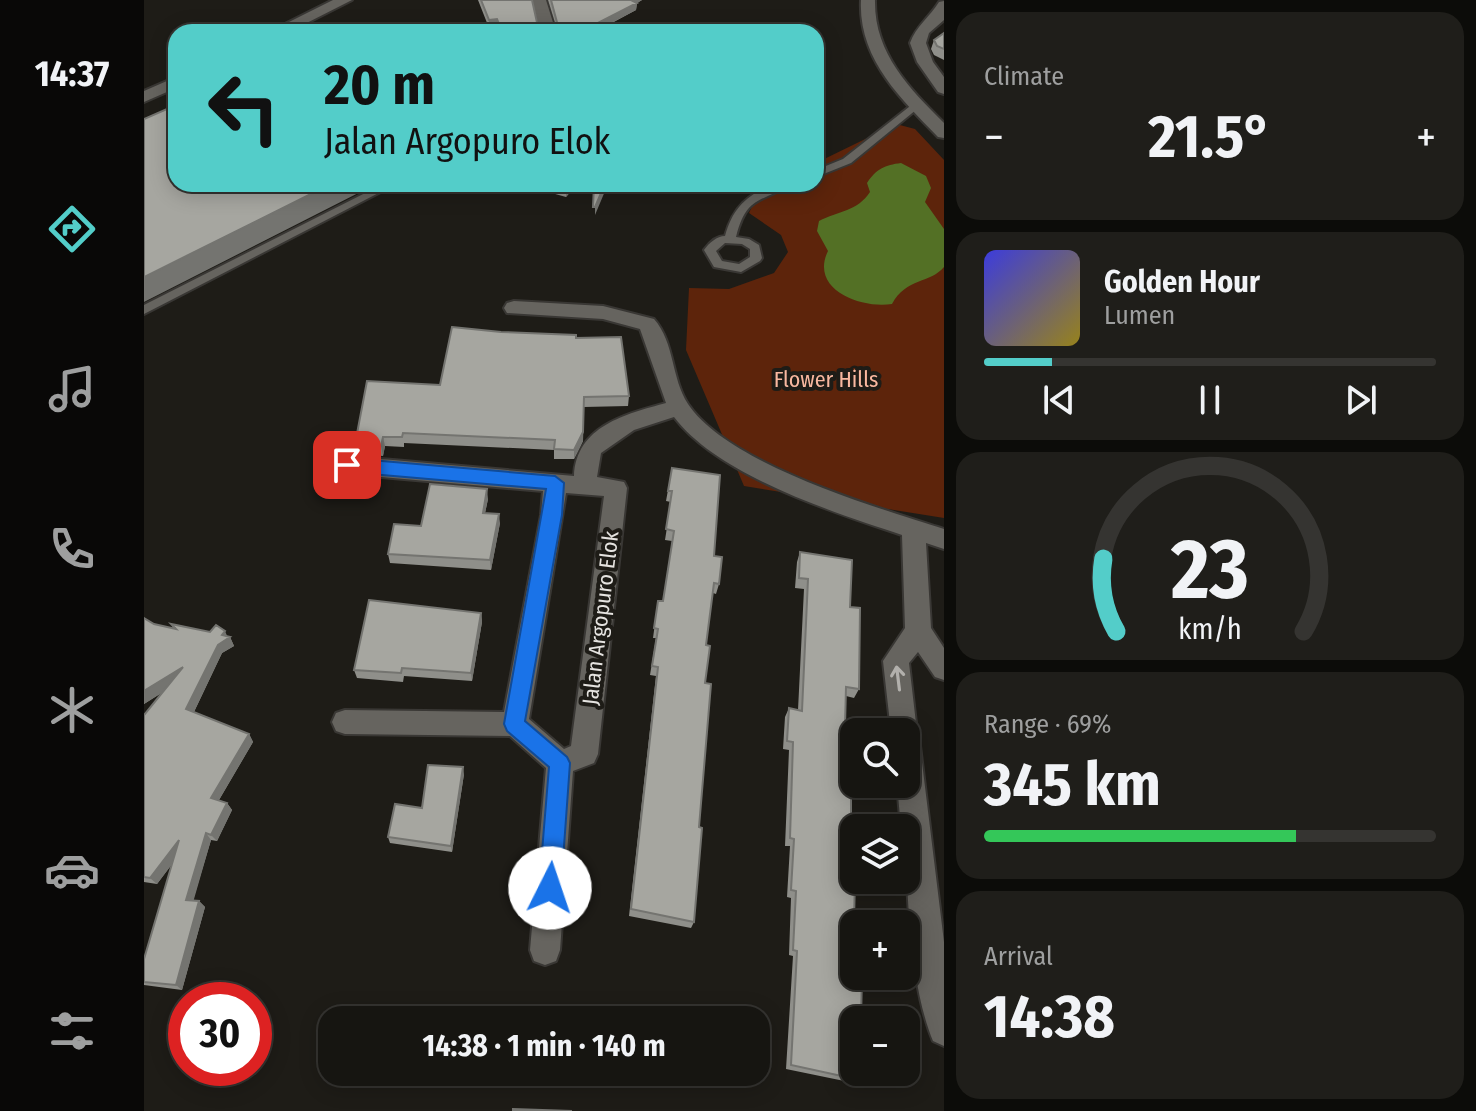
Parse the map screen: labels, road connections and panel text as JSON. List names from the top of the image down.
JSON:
{
  "streets": {
    "street": ["Jalan Argopuro Elok"]
  },
  "parks": ["Flower Hills"],
  "page": {
    "tabs": "14:37",
    "tile": [
      "Climate",
      ["Range · 69%", "345 km"],
      ["Arrival", "14:38"]
    ],
    "turn": ["20 m", "Jalan Argopuro Elok"],
    "heat": ["−", "21.5°", "+"],
    "song": ["Golden Hour", "Lumen"],
    "map_buttons": ["+", "−"],
    "limit": "30",
    "trip": "14:38 · 1 min · 140 m",
    "gauge": ["23", "km/h"]
  }
}
